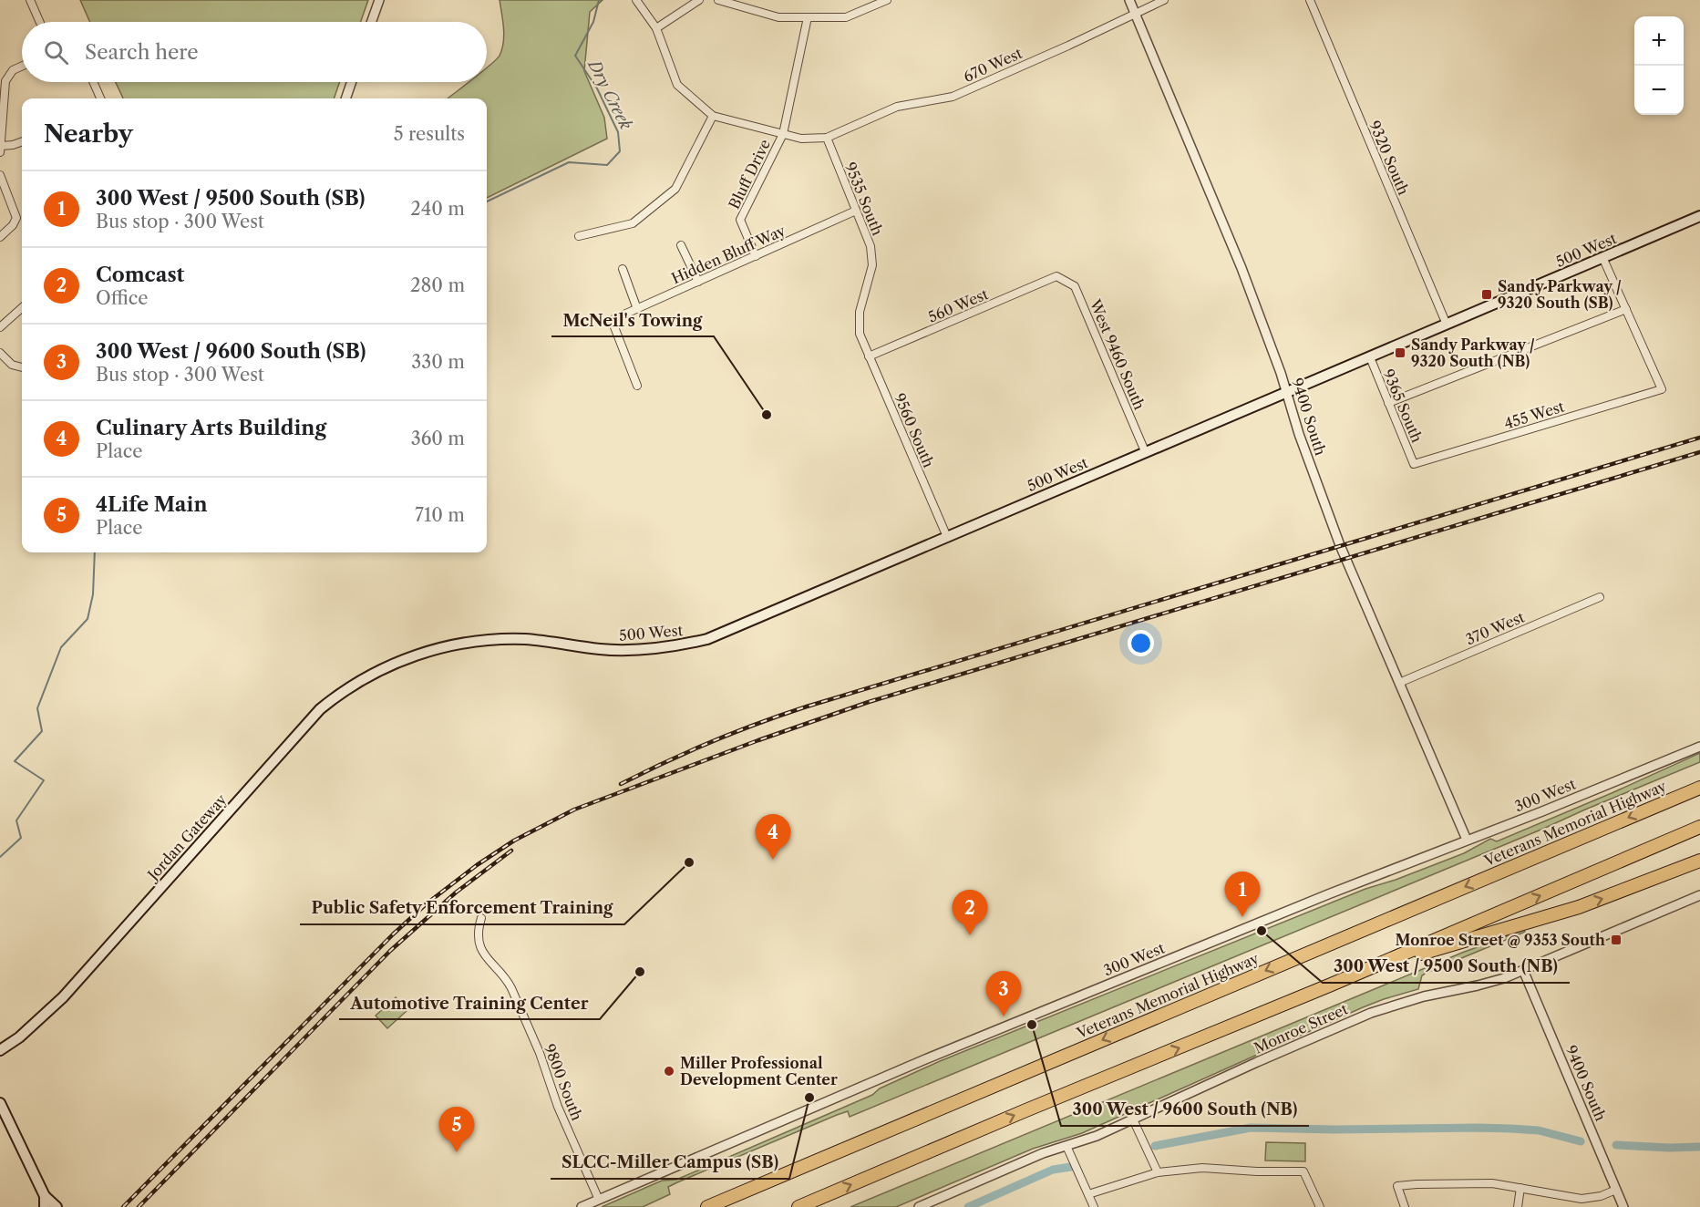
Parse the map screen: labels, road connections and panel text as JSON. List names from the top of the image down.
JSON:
{
  "streets": {
    "highway": ["Veterans Memorial Highway"],
    "main road": ["500 West", "Jordan Gateway"],
    "street": [
      "670 West",
      "9320 South",
      "Bluff Drive",
      "9535 South",
      "Hidden Bluff Way",
      "560 West",
      "West 9460 South",
      "9365 South",
      "455 West",
      "9400 South",
      "9560 South",
      "370 West",
      "300 West",
      "Monroe Street",
      "9800 South"
    ]
  },
  "crossings": [
    ["670 West", "9535 South"],
    ["670 West", "9400 South"],
    ["9320 South", "500 West"],
    ["Bluff Drive", "Hidden Bluff Way"],
    ["9535 South", "Hidden Bluff Way"],
    ["9535 South", "9560 South"],
    ["500 West", "West 9460 South"],
    ["500 West", "9365 South"],
    ["500 West", "9400 South"],
    ["500 West", "9560 South"],
    ["500 West", "Jordan Gateway"],
    ["560 West", "West 9460 South"],
    ["560 West", "9560 South"],
    ["9365 South", "455 West"],
    ["9400 South", "370 West"],
    ["9400 South", "300 West"],
    ["9400 South", "Monroe Street"],
    ["300 West", "9800 South"]
  ],
  "water": ["Dry Creek"],
  "places": {
    "transit": ["Sandy Parkway / 9320 South (SB)", "Sandy Parkway / 9320 South (NB)", "Monroe Street @ 9353 South"],
    "other": [
      "McNeil's Towing",
      "Public Safety Enforcement Training",
      "300 West / 9500 South (NB)",
      "Automotive Training Center",
      "300 West / 9600 South (NB)",
      "Miller Professional Development Center",
      "SLCC-Miller Campus (SB)"
    ]
  },
  "page": {
    "map_buttons": ["+", "−"],
    "search": "Search here",
    "heading": ["Nearby", "5 results"],
    "list": [
      {
        "mark": "1",
        "name": "300 West / 9500 South (SB)",
        "note": "Bus stop · 300 West",
        "value": "240 m"
      },
      {
        "mark": "2",
        "name": "Comcast",
        "note": "Office",
        "value": "280 m"
      },
      {
        "mark": "3",
        "name": "300 West / 9600 South (SB)",
        "note": "Bus stop · 300 West",
        "value": "330 m"
      },
      {
        "mark": "4",
        "name": "Culinary Arts Building",
        "note": "Place",
        "value": "360 m"
      },
      {
        "mark": "5",
        "name": "4Life Main",
        "note": "Place",
        "value": "710 m"
      }
    ],
    "pins": [
      "4",
      "1",
      "2",
      "3",
      "5"
    ]
  }
}
